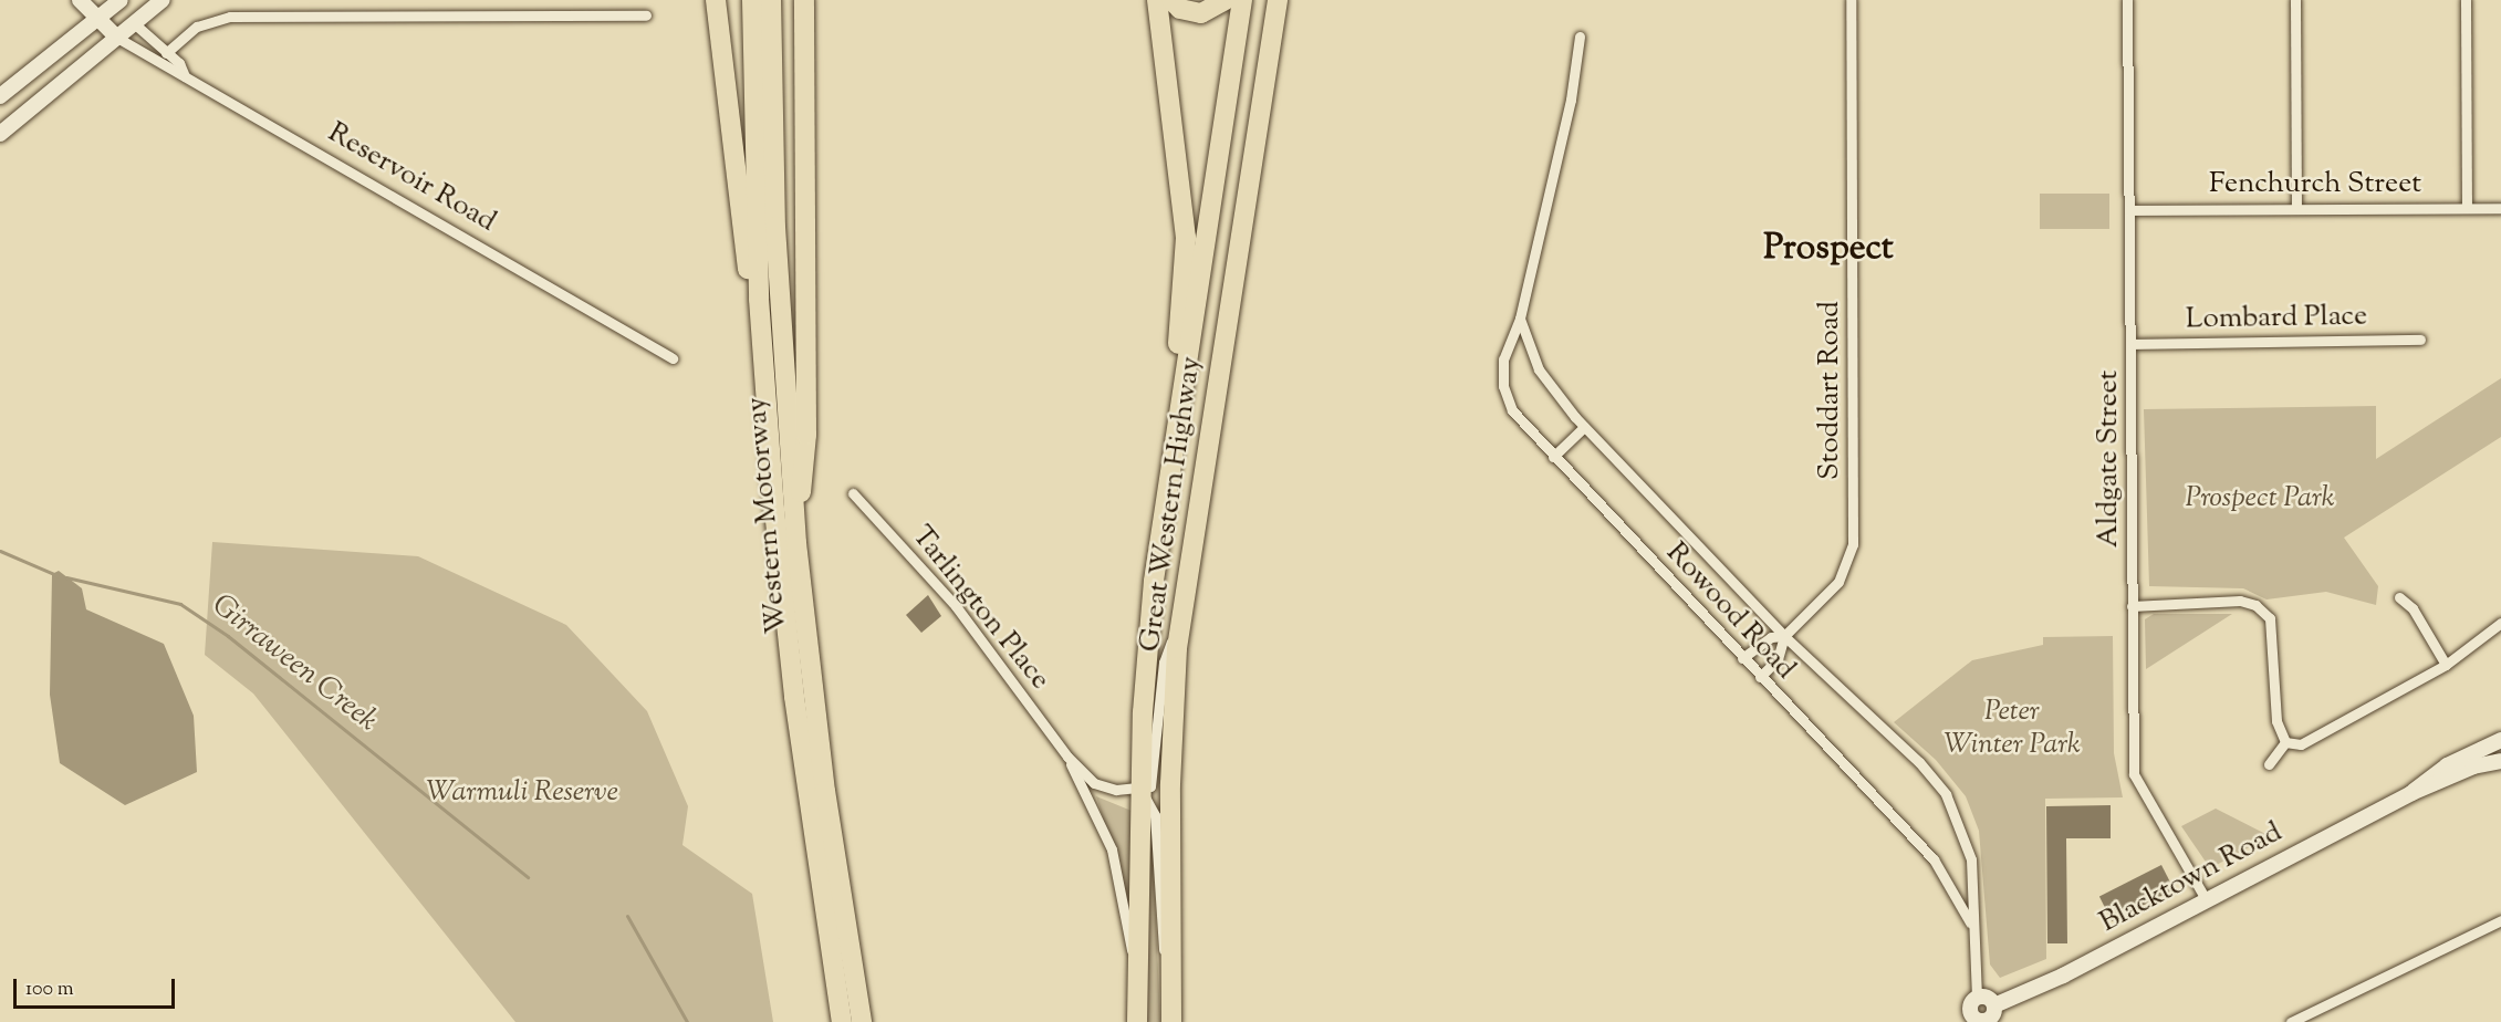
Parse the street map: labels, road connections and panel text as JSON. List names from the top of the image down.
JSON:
{
  "streets": {
    "highway": ["Great Western Highway", "Western Motorway"],
    "main road": ["Reservoir Road", "Blacktown Road"],
    "street": [
      "Fenchurch Street",
      "Lombard Place",
      "Stoddart Road",
      "Aldgate Street",
      "Tarlington Place",
      "Rowood Road"
    ]
  },
  "crossings": [
    ["Fenchurch Street", "Aldgate Street"],
    ["Lombard Place", "Aldgate Street"],
    ["Stoddart Road", "Rowood Road"],
    ["Aldgate Street", "Blacktown Road"],
    ["Great Western Highway", "Tarlington Place"]
  ],
  "districts": ["Prospect"],
  "water": ["Girraween Creek"],
  "parks": ["Prospect Park", "Peter Winter Park", "Warmuli Reserve"],
  "scale_bar": "100 m"
}
